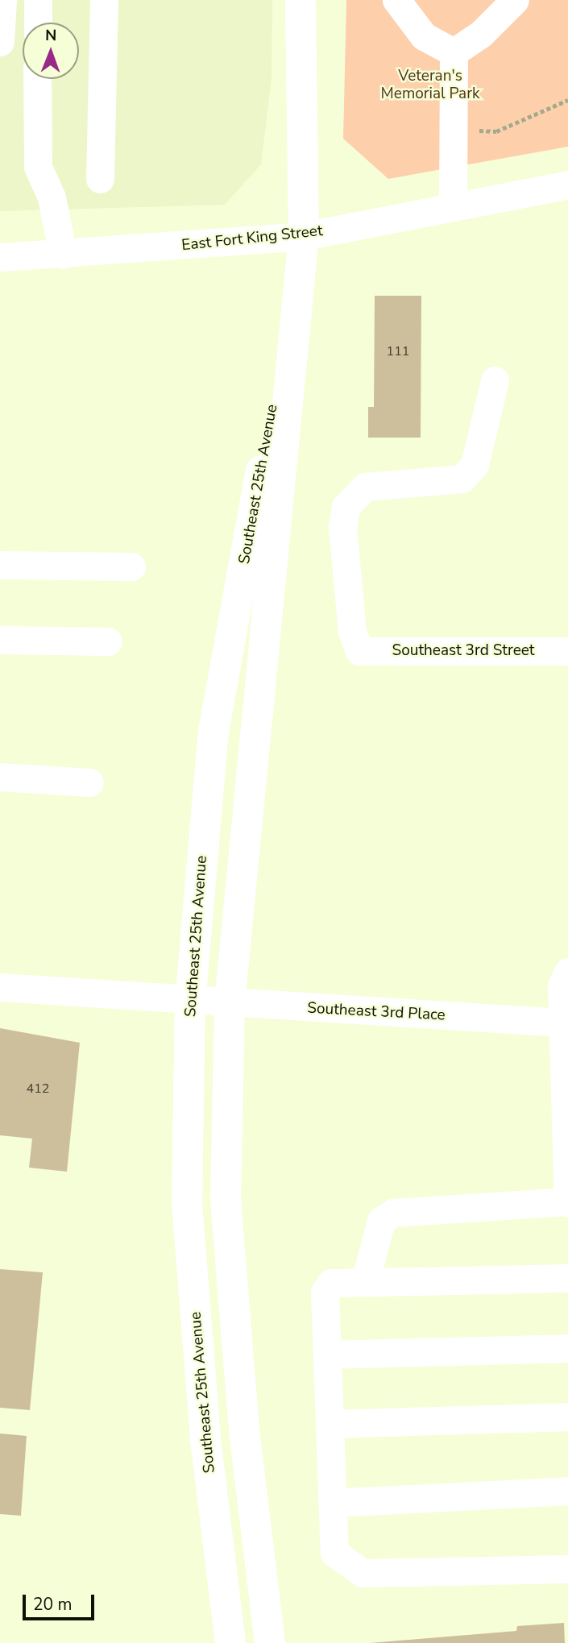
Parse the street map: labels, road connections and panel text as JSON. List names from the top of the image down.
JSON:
{
  "streets": {
    "main road": ["Southeast 25th Avenue"],
    "street": ["East Fort King Street", "Southeast 3rd Street", "Southeast 3rd Place"]
  },
  "crossings": [
    ["East Fort King Street", "Southeast 25th Avenue"],
    ["Southeast 25th Avenue", "Southeast 3rd Place"]
  ],
  "parks": ["Veteran's Memorial Park"],
  "house_numbers": ["111", "412"],
  "scale_bar": "20 m",
  "north": "top"
}
